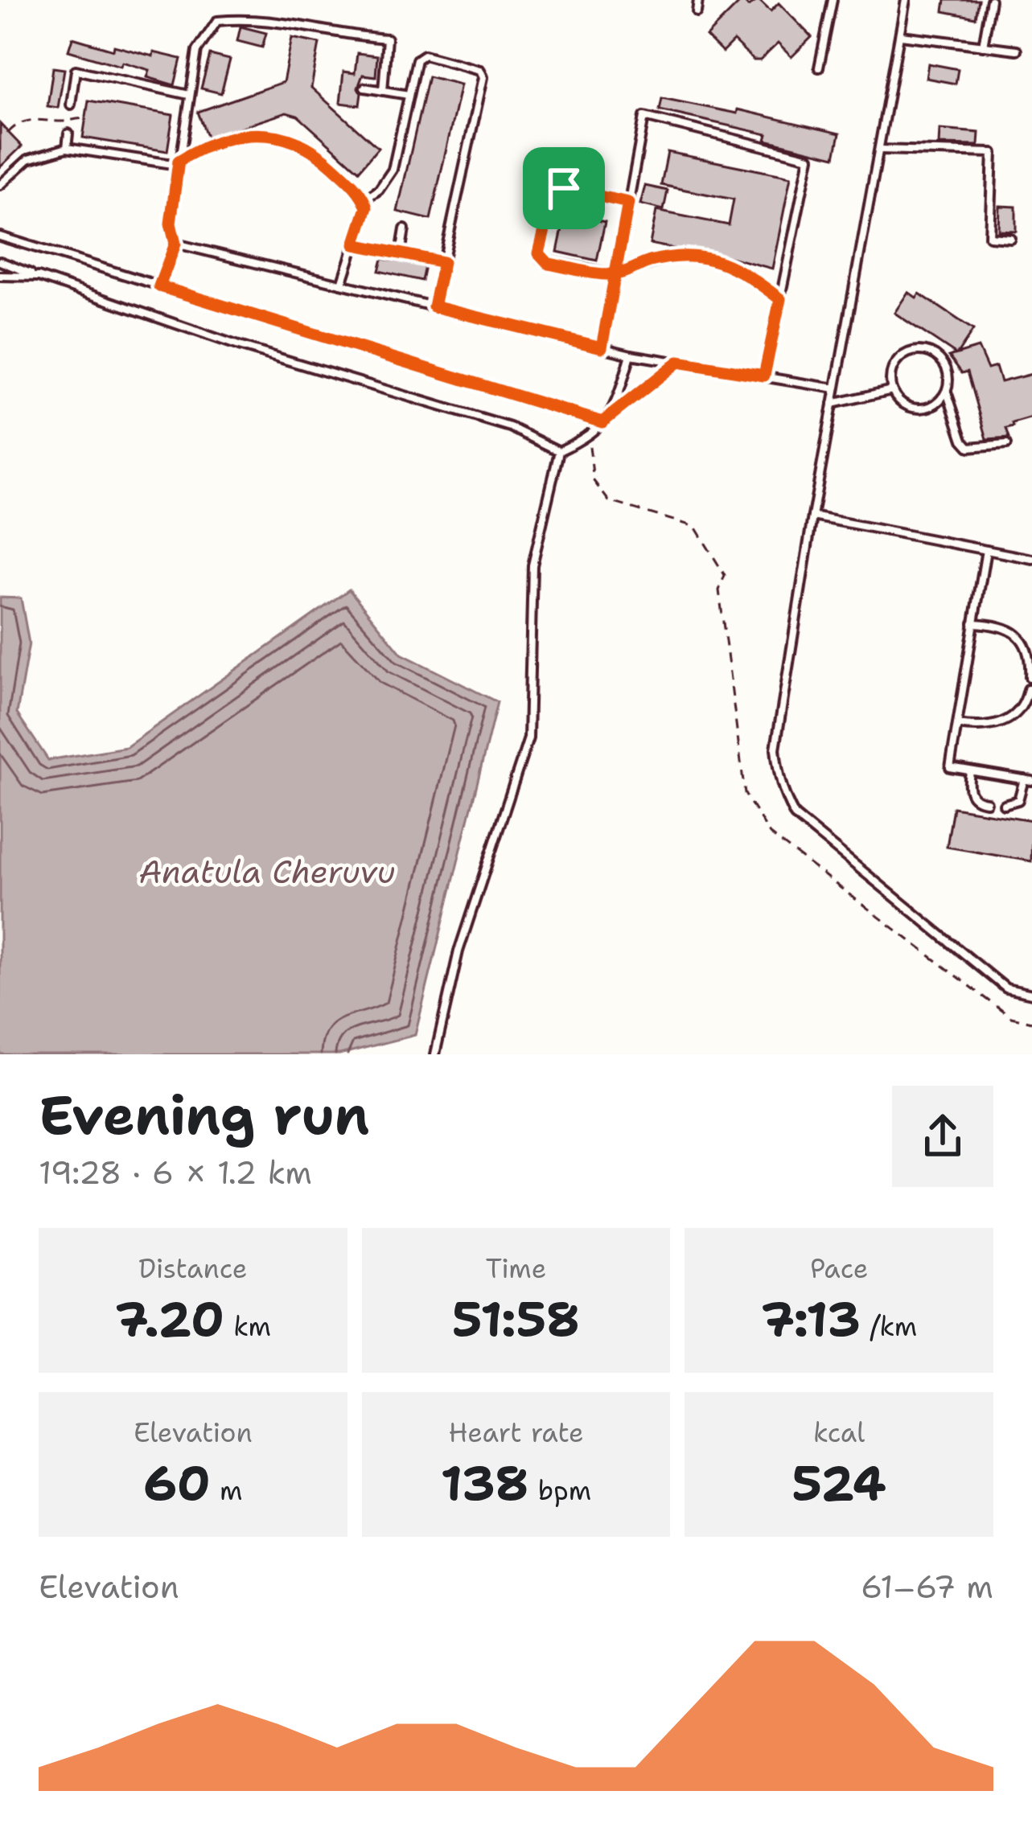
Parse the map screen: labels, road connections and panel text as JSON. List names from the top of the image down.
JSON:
{
  "water": ["Anatula Cheruvu"],
  "page": {
    "heading": ["Evening run", "19:28 · 6 × 1.2 km"],
    "stats": [
      ["Distance", "7.20 km"],
      ["Time", "51:58"],
      ["Pace", "7:13 /km"],
      ["Elevation", "60 m"],
      ["Heart rate", "138 bpm"],
      ["kcal", "524"]
    ],
    "chart": ["Elevation", "61–67 m"]
  }
}
